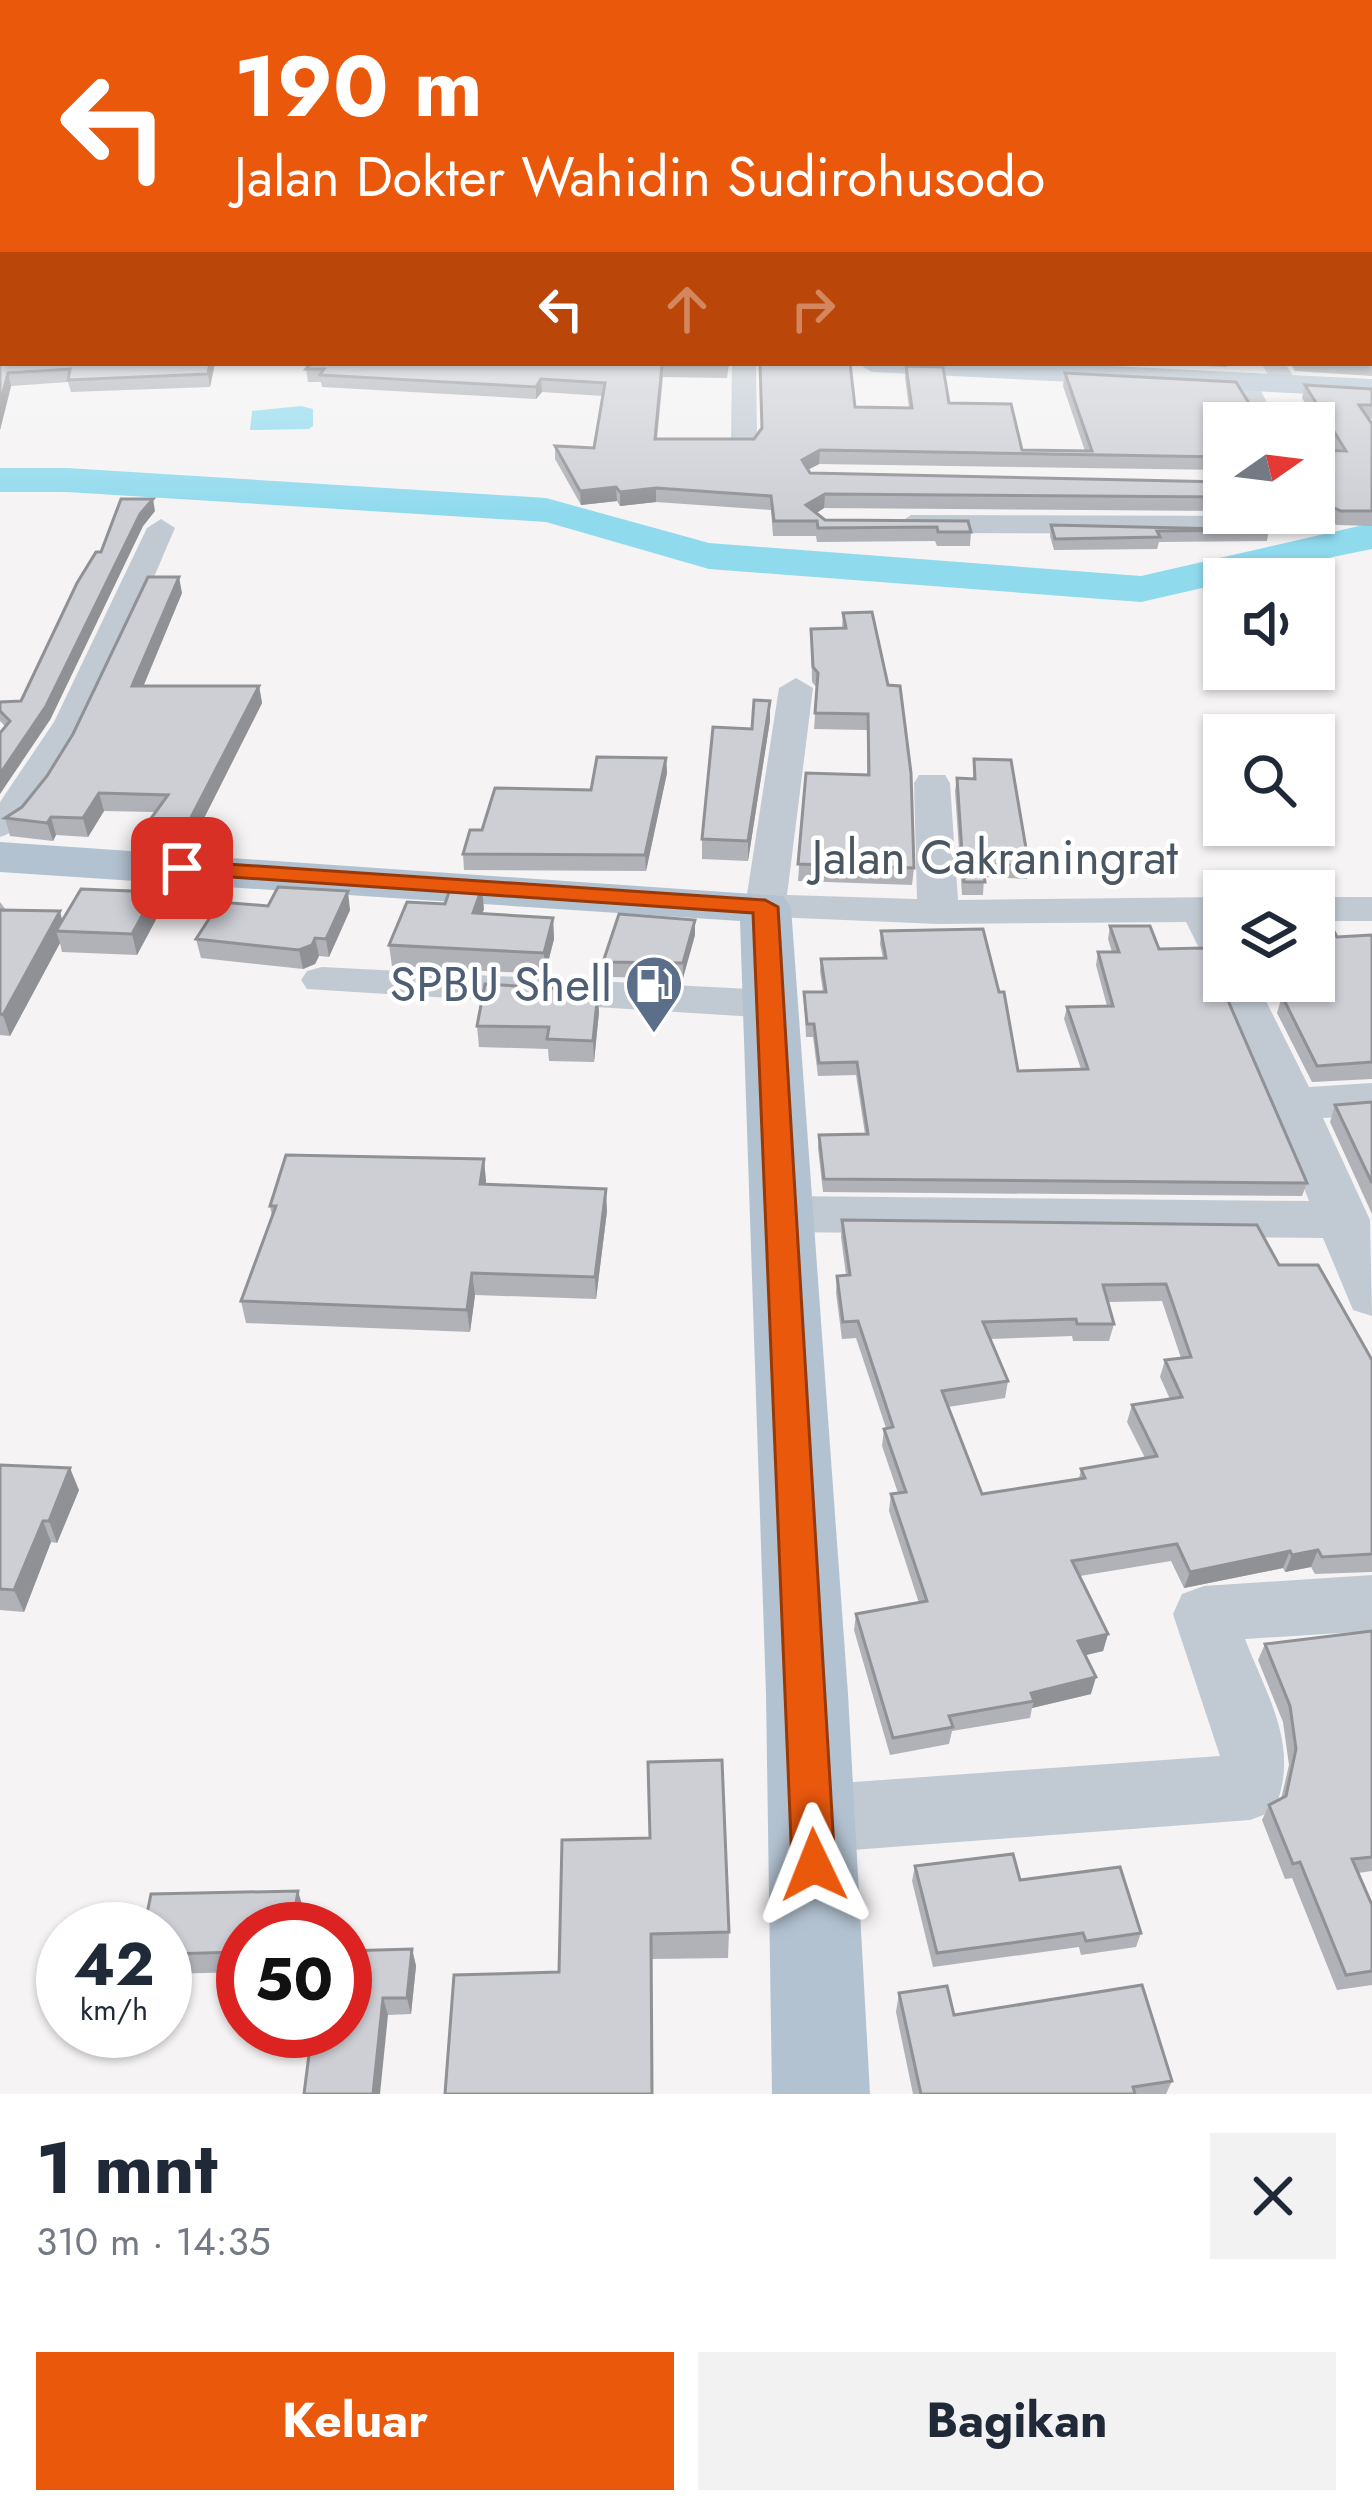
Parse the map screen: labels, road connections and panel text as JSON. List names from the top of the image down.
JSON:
{
  "streets": {
    "street": ["Jalan Cakraningrat"]
  },
  "places": {
    "fuel station": ["SPBU Shell"]
  },
  "north": "right",
  "page": {
    "turn": ["190 m", "Jalan Dokter Wahidin Sudirohusodo"],
    "speed": "42 km/h",
    "limit": "50",
    "heading": ["1 mnt", "310 m · 14:35"],
    "buttons": ["Keluar", "Bagikan"]
  }
}
